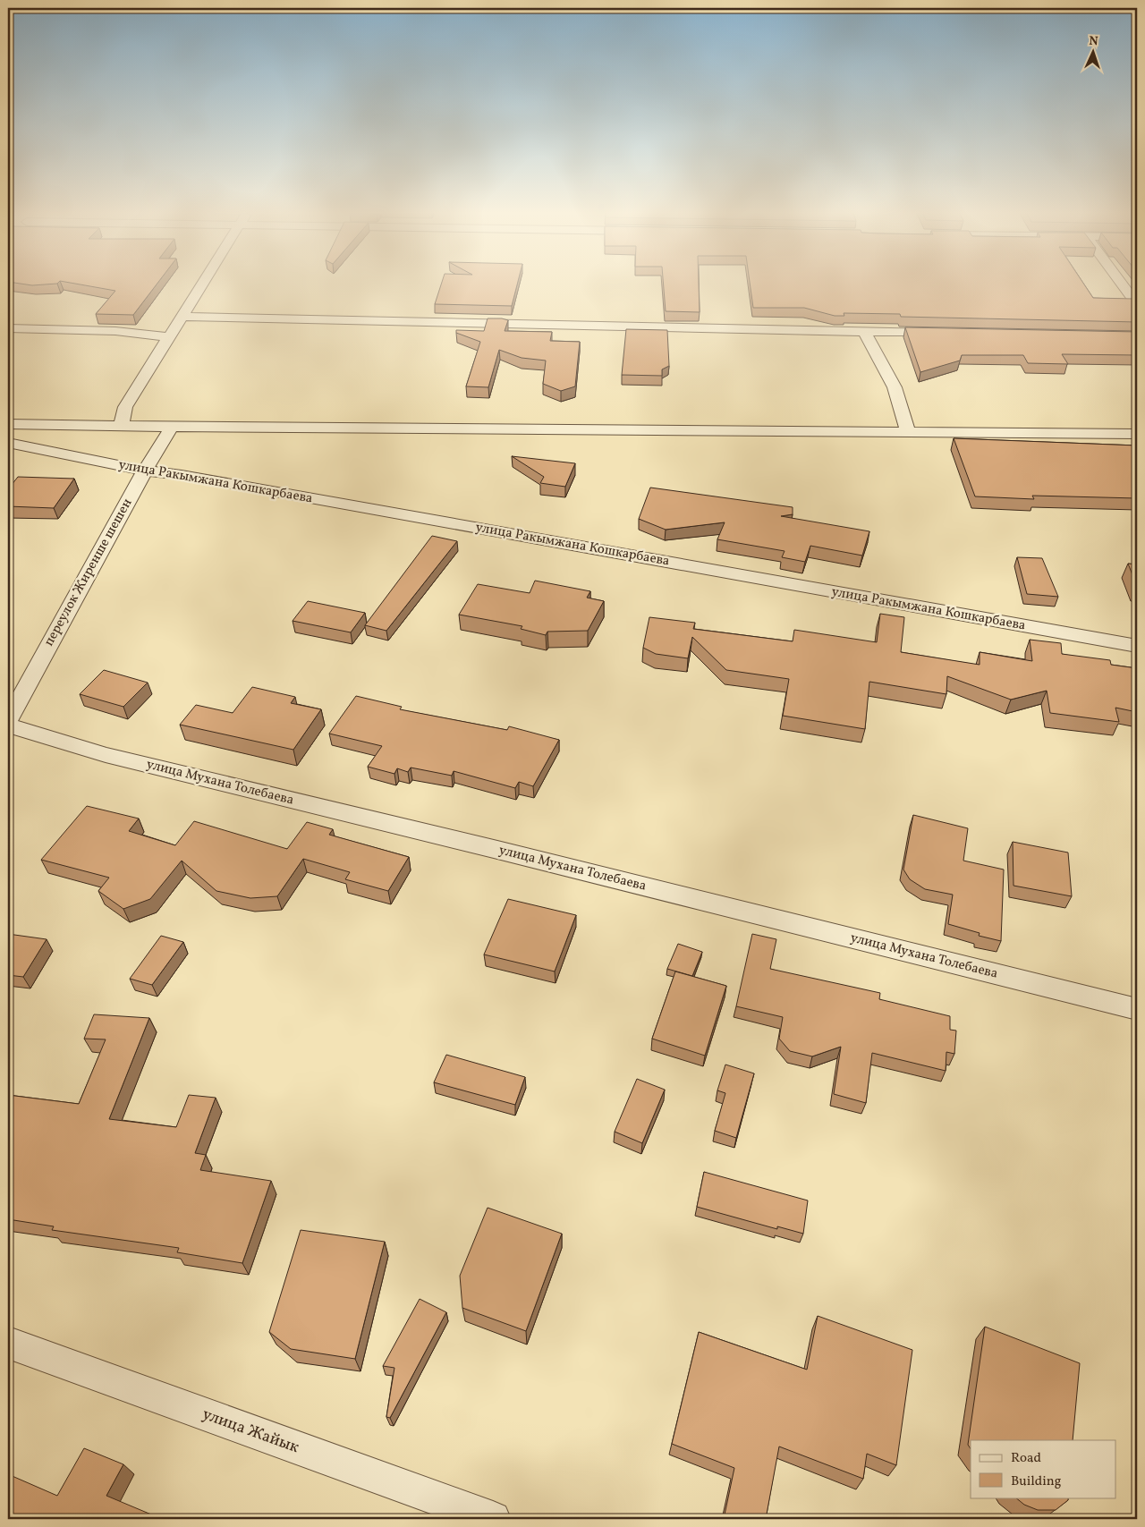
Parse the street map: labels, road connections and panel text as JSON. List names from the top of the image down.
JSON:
{
  "streets": {
    "street": [
      "улица Ракымжана Кошкарбаева",
      "переулок Жиренше шешен",
      "улица Мухана Толебаева",
      "улица Жайык"
    ]
  },
  "crossings": [
    ["улица Ракымжана Кошкарбаева", "переулок Жиренше шешен"]
  ],
  "legend": ["Road", "Building"],
  "north": "top"
}
